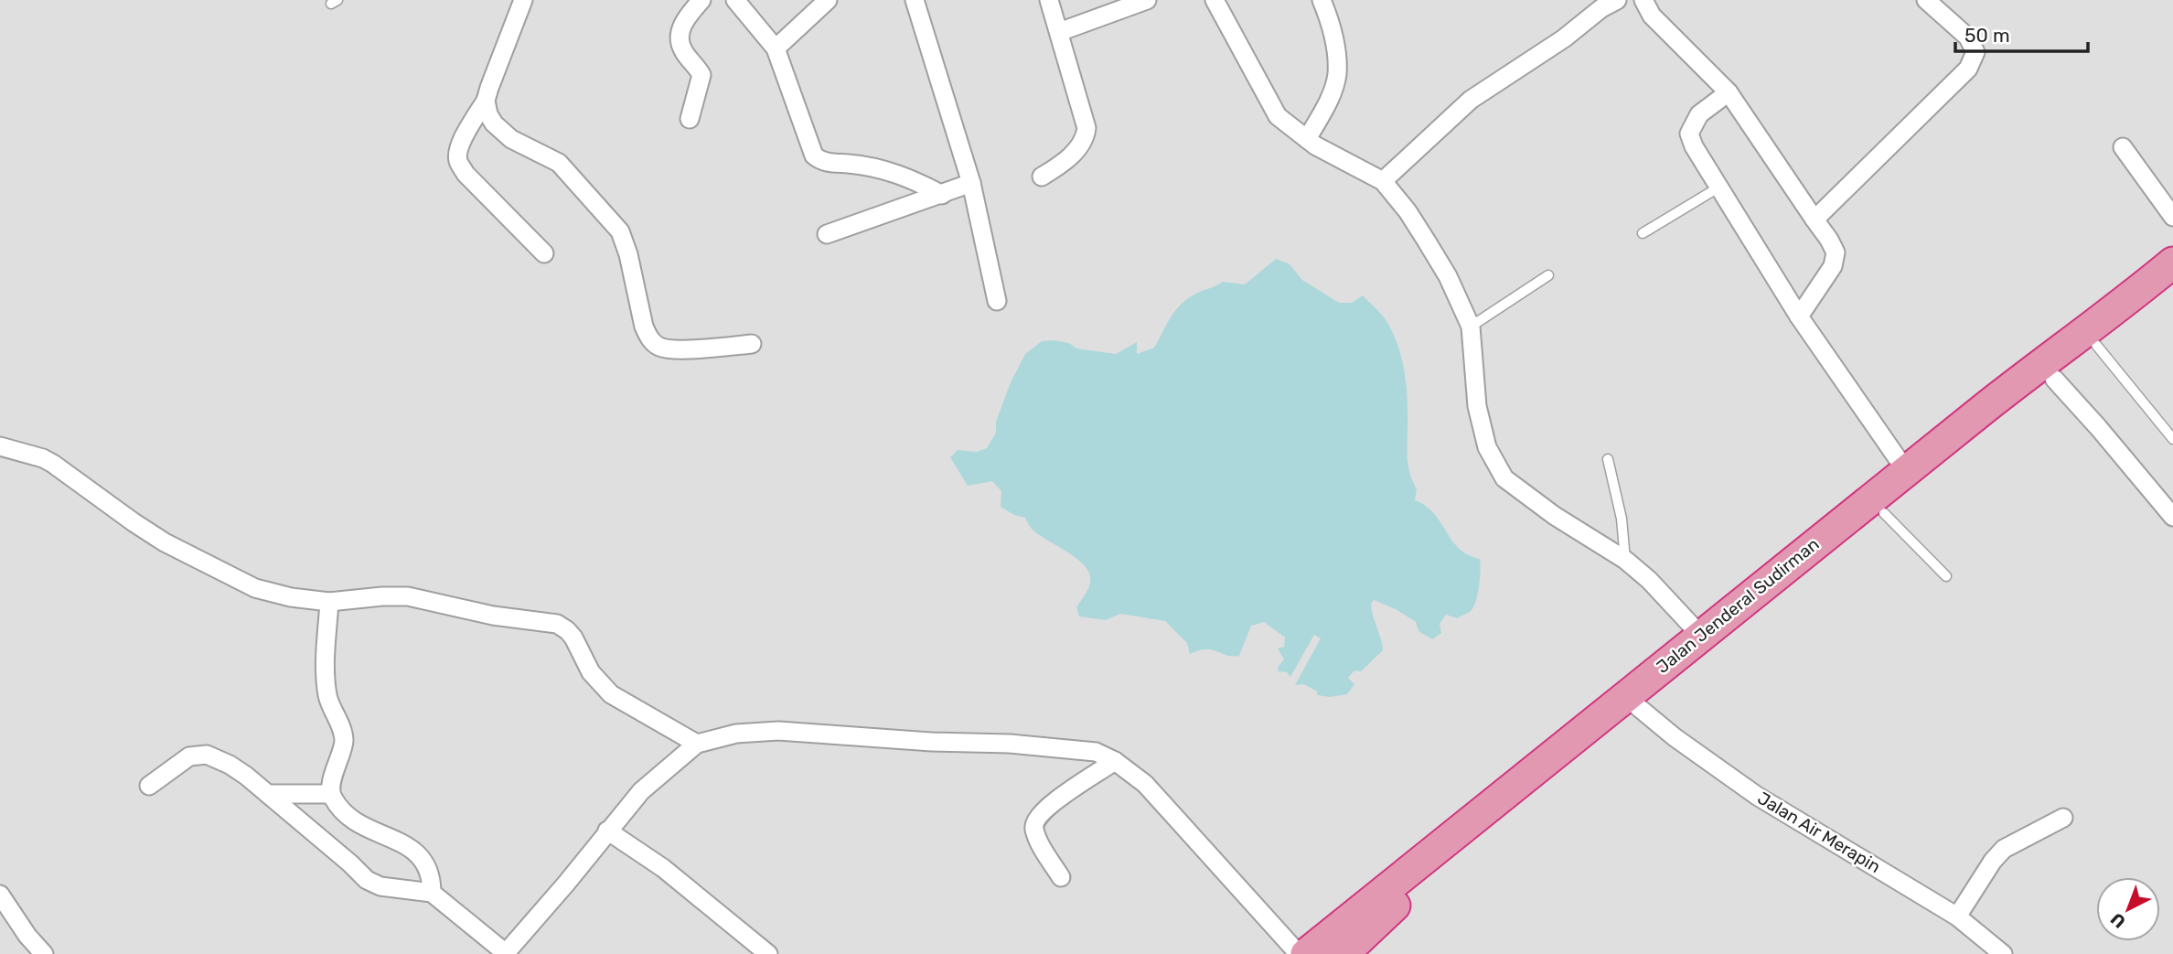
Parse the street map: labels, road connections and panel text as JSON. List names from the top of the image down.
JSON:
{
  "streets": {
    "highway": ["Jalan Jenderal Sudirman"],
    "street": ["Jalan Air Merapin"]
  },
  "crossings": [
    ["Jalan Jenderal Sudirman", "Jalan Air Merapin"]
  ],
  "scale_bar": "50 m",
  "north": "bottom left"
}
